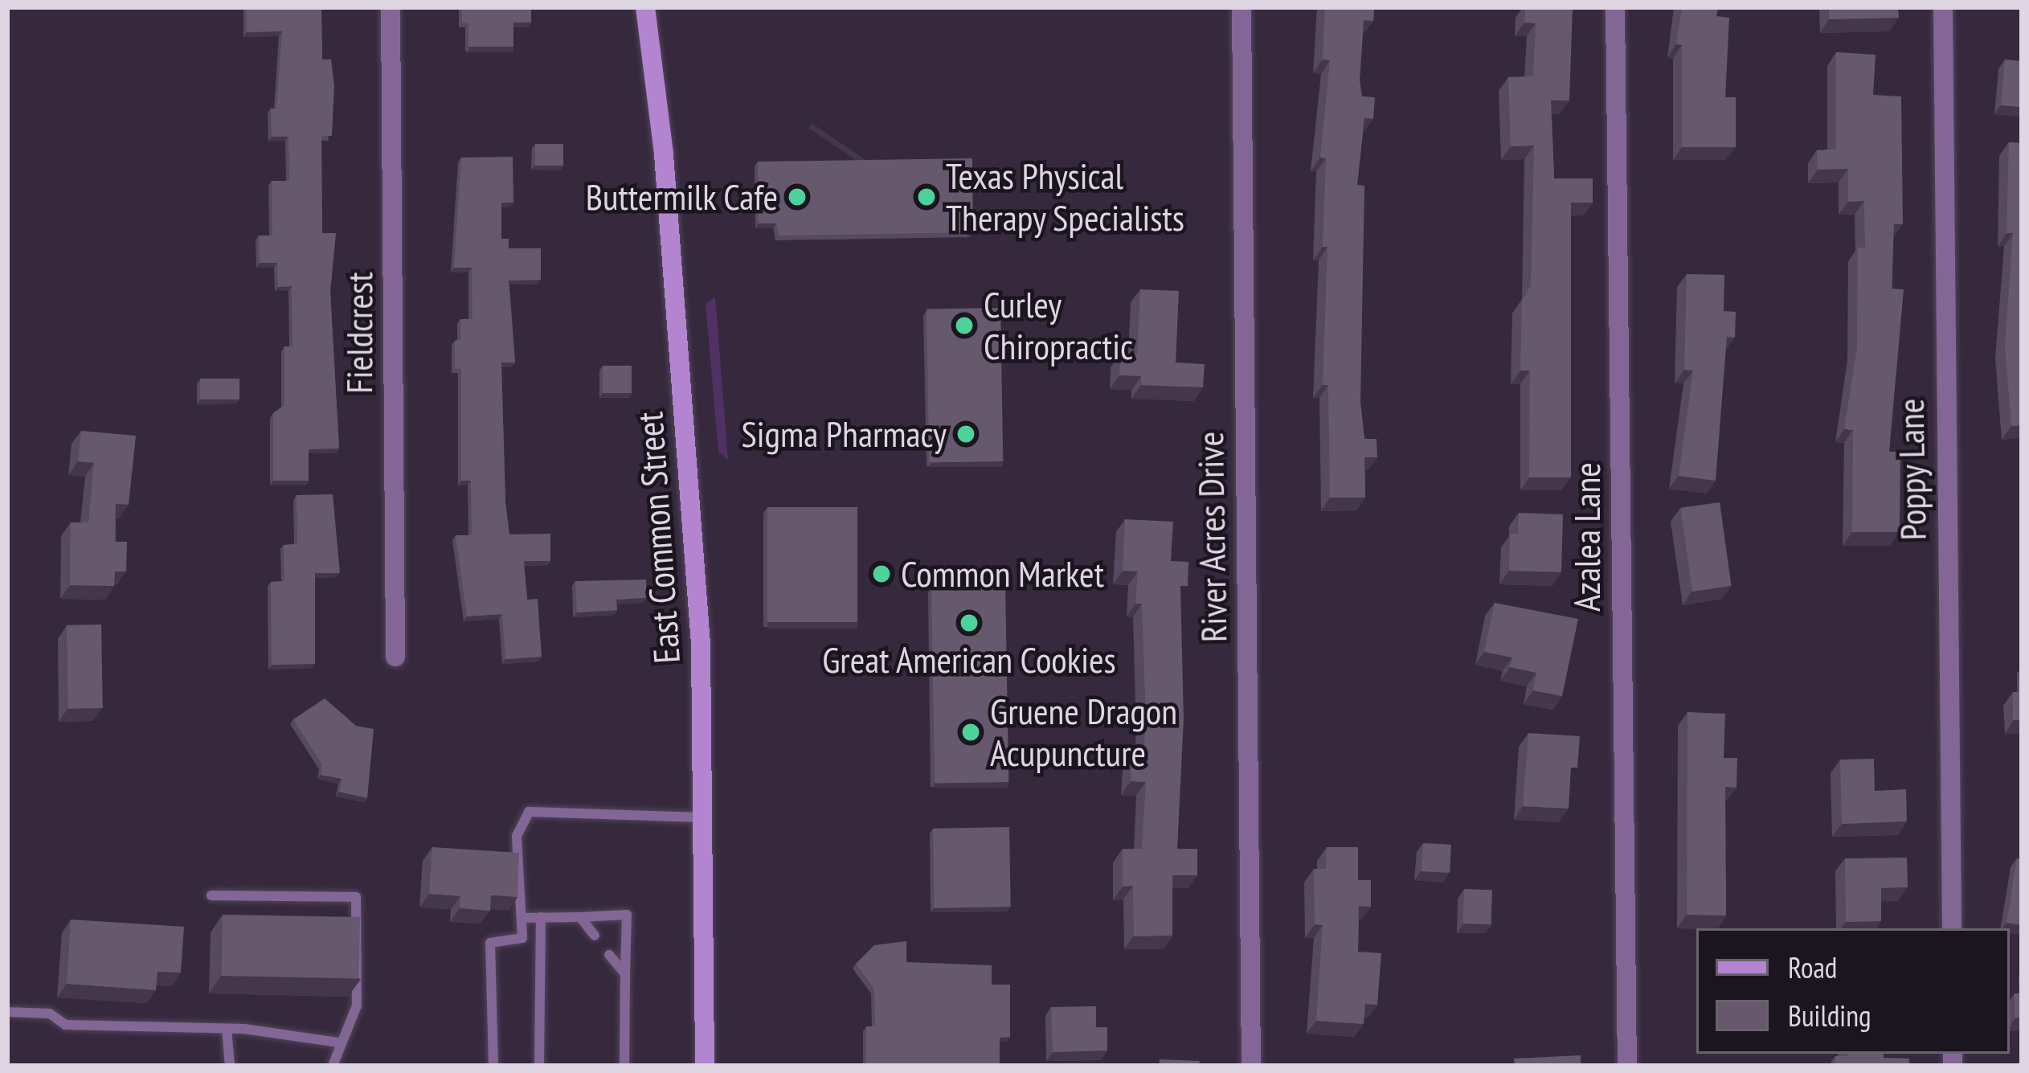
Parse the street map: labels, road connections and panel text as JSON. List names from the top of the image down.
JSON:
{
  "streets": {
    "main road": ["East Common Street"],
    "street": [
      "Fieldcrest",
      "Poppy Lane",
      "River Acres Drive",
      "Azalea Lane"
    ]
  },
  "places": [
    "Buttermilk Cafe",
    "Texas Physical Therapy Specialists",
    "Curley Chiropractic",
    "Sigma Pharmacy",
    "Common Market",
    "Great American Cookies",
    "Gruene Dragon Acupuncture"
  ],
  "legend": ["Road", "Building"]
}
